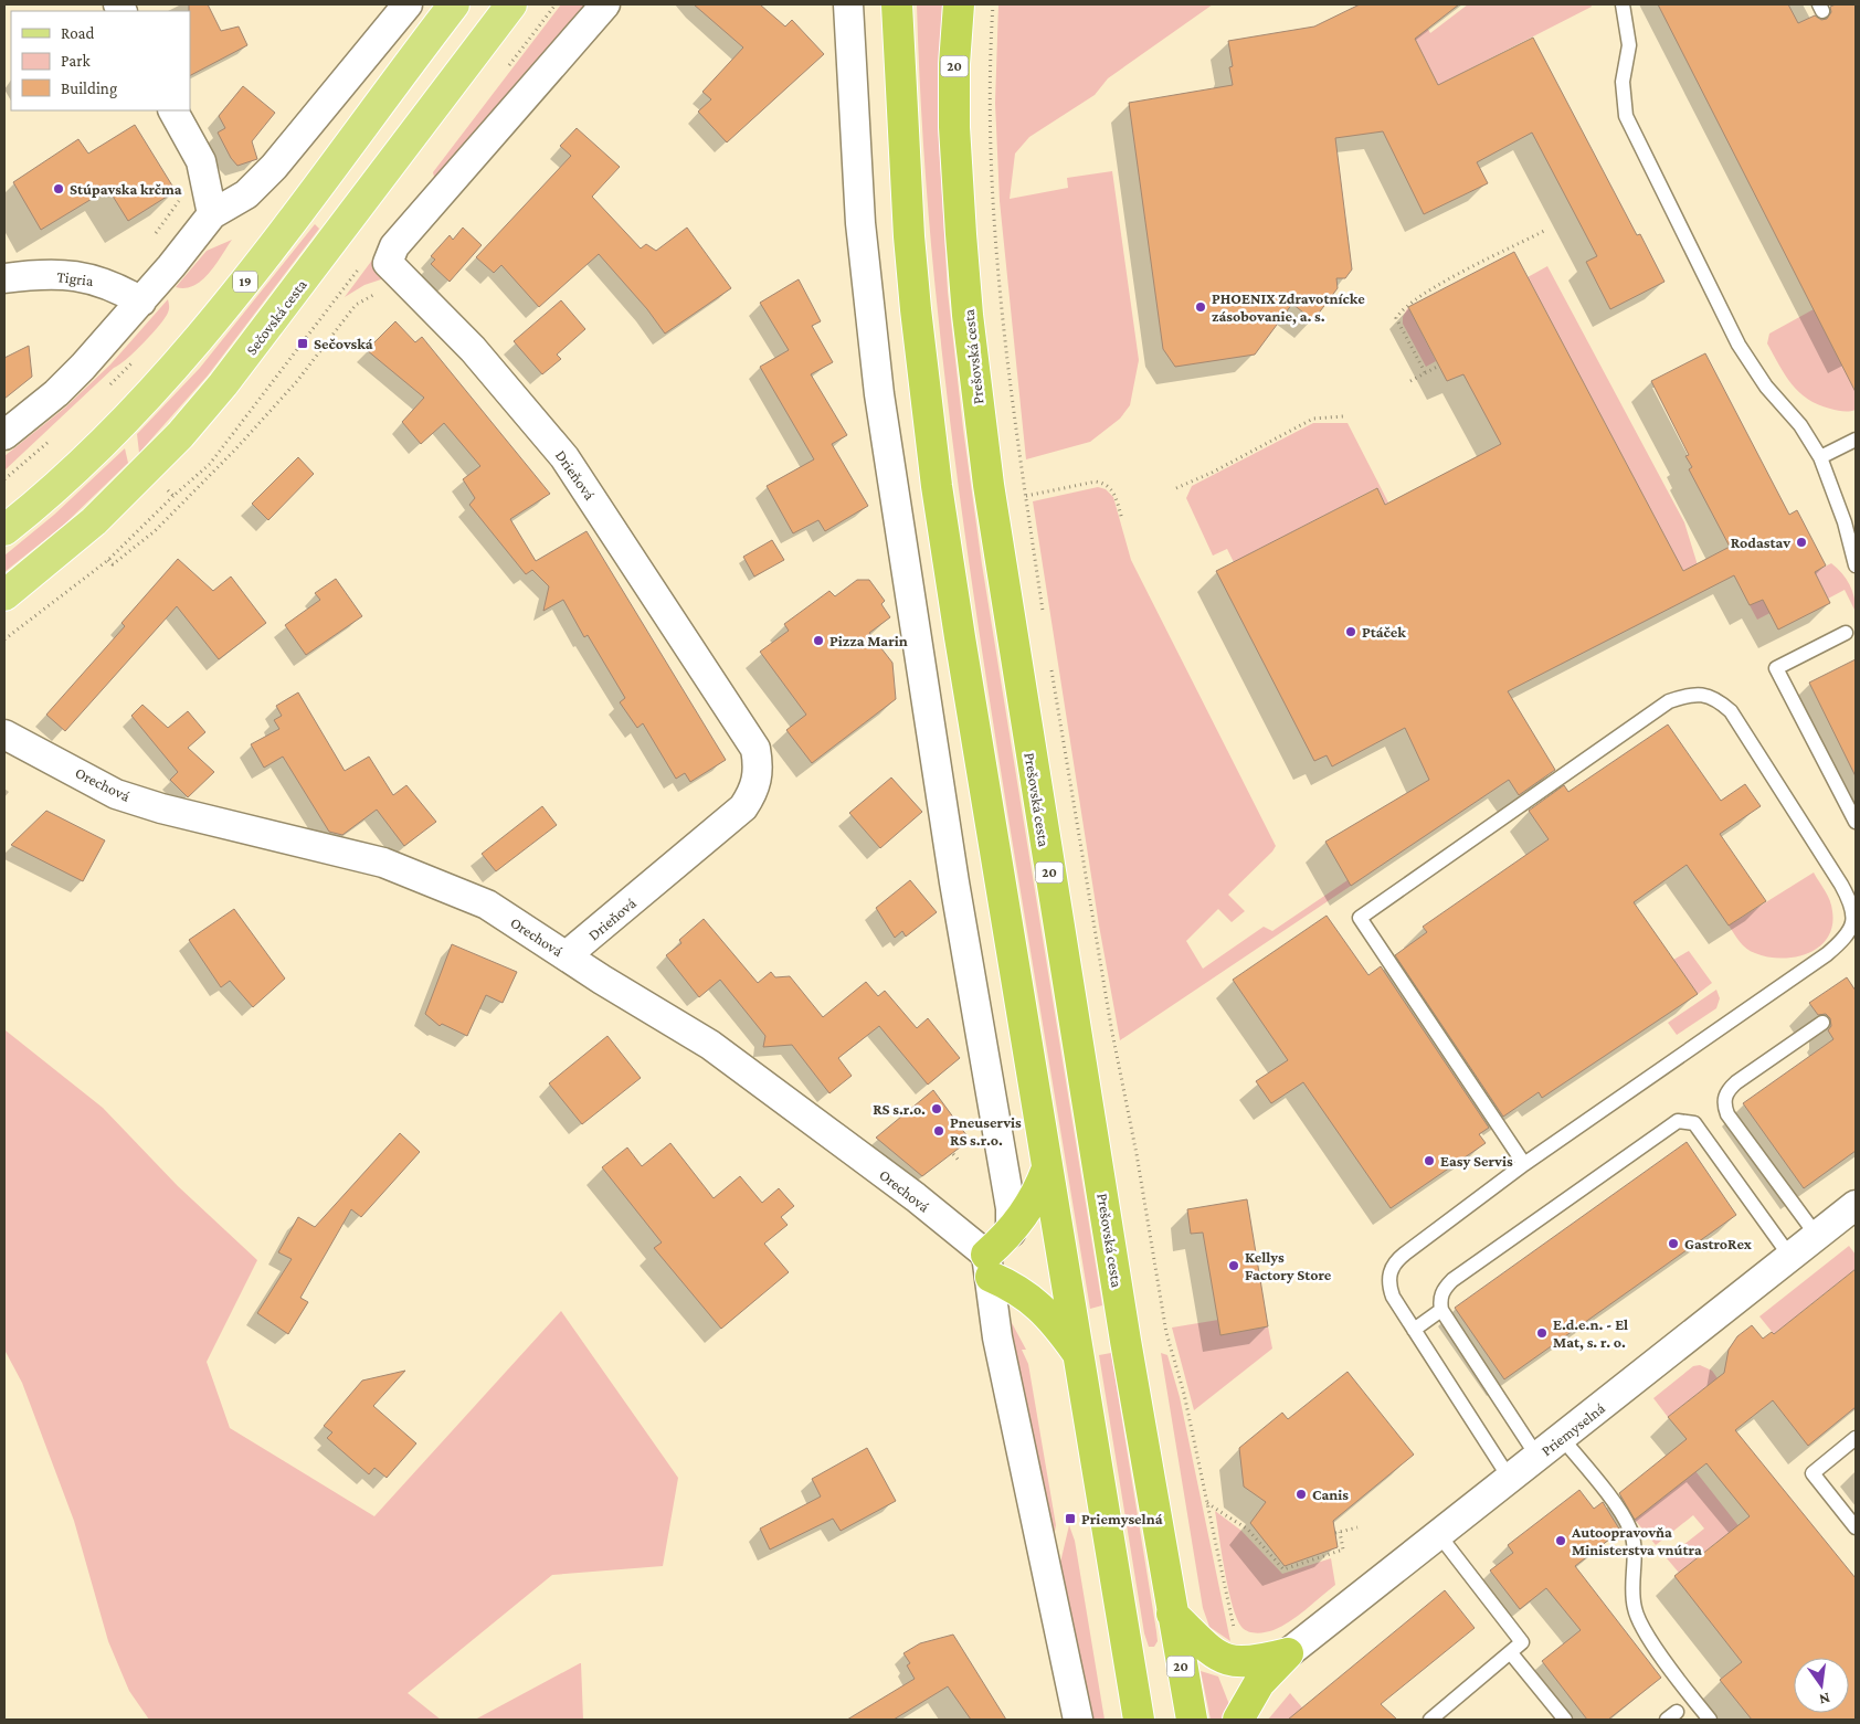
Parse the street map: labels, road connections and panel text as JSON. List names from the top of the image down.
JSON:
{
  "streets": {
    "highway": ["20", "Prešovská cesta"],
    "main road": ["19", "Sečovská cesta"],
    "street": [
      "Tigria",
      "Drieňová",
      "Orechová",
      "Priemyselná"
    ]
  },
  "crossings": [
    ["Drieňová", "Orechová"]
  ],
  "places": {
    "other": [
      "Stúpavska krčma",
      "PHOENIX Zdravotnícke zásobovanie, a. s.",
      "Rodastav",
      "Ptáček",
      "Pizza Marin",
      "RS s.r.o.",
      "Pneuservis RS s.r.o.",
      "Easy Servis",
      "GastroRex",
      "Kellys Factory Store",
      "E.d.e.n. - El Mat, s. r. o.",
      "Canis",
      "Autoopravovňa Ministerstva vnútra"
    ],
    "transit": ["Sečovská", "Priemyselná"]
  },
  "legend": ["Road", "Park", "Building"],
  "north": "bottom"
}
